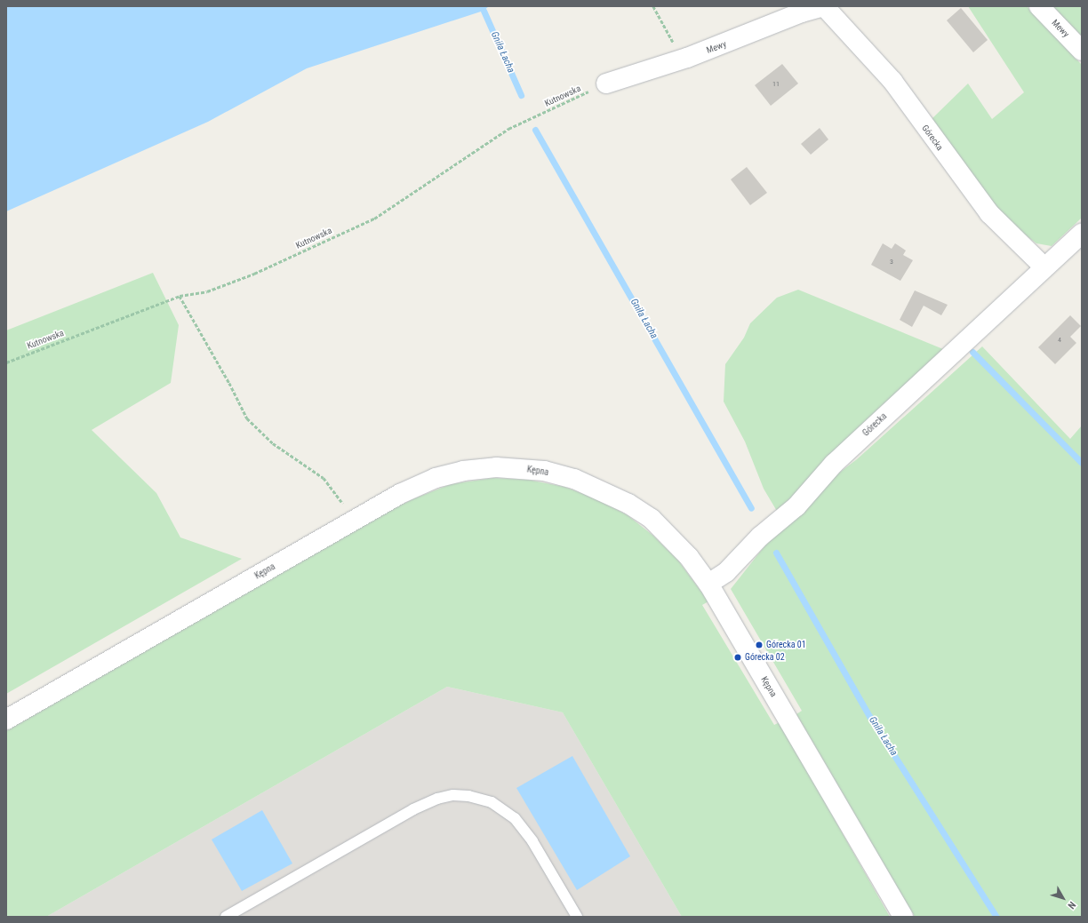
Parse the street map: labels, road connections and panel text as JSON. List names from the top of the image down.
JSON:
{
  "streets": {
    "street": ["Mewy", "Górecka", "Kępna"],
    "path": ["Kutnowska"]
  },
  "crossings": [
    ["Mewy", "Kutnowska"],
    ["Mewy", "Górecka"],
    ["Górecka", "Kępna"]
  ],
  "water": ["Gniła Łacha"],
  "places": ["Górecka 01", "Górecka 02"],
  "house_numbers": ["11", "3", "4"],
  "north": "bottom right"
}
